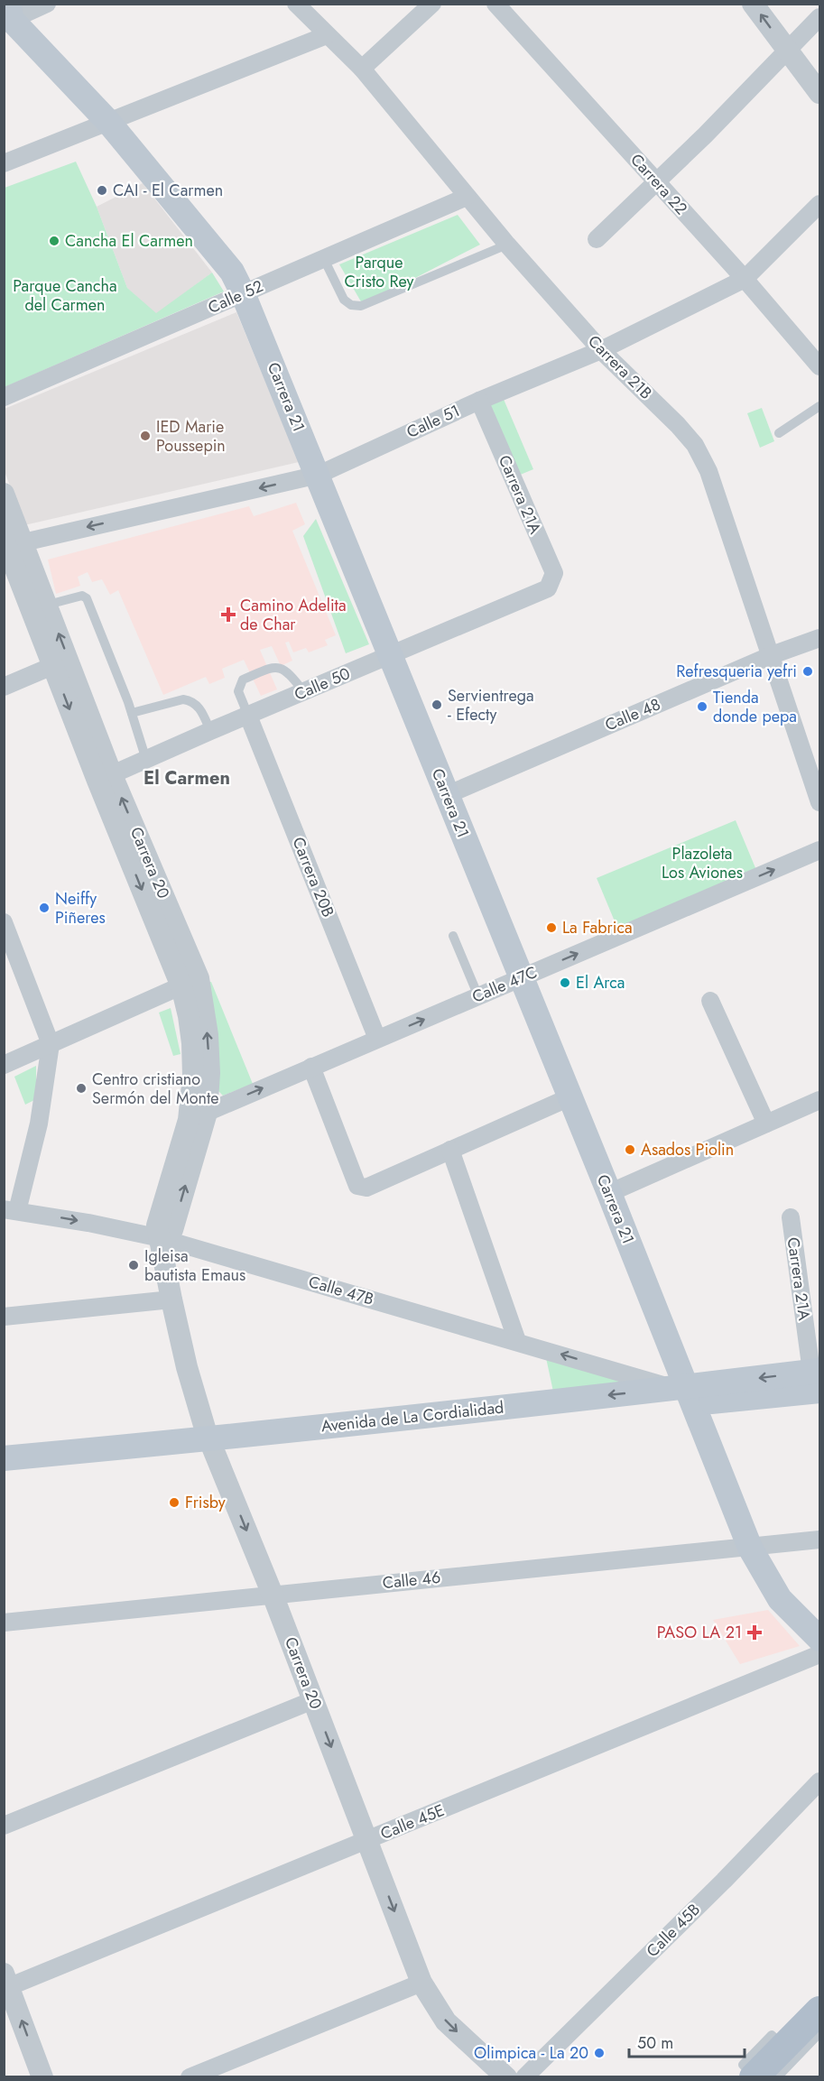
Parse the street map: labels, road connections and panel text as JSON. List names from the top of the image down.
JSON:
{
  "streets": {
    "main road": ["Carrera 21", "Avenida de La Cordialidad"],
    "street": [
      "Carrera 22",
      "Calle 52",
      "Carrera 21B",
      "Calle 51",
      "Carrera 21A",
      "Calle 50",
      "Calle 48",
      "Carrera 20",
      "Carrera 20B",
      "Calle 47C",
      "Calle 47B",
      "Calle 46",
      "Calle 45E",
      "Calle 45B"
    ]
  },
  "crossings": [
    ["Carrera 22", "Calle 51"],
    ["Calle 52", "Carrera 21B"],
    ["Calle 52", "Carrera 21"],
    ["Carrera 21B", "Calle 51"],
    ["Carrera 21B", "Calle 48"],
    ["Carrera 21", "Calle 51"],
    ["Carrera 21", "Calle 50"],
    ["Carrera 21", "Calle 48"],
    ["Carrera 21", "Calle 47C"],
    ["Carrera 21", "Calle 47B"],
    ["Carrera 21", "Avenida de La Cordialidad"],
    ["Carrera 21", "Calle 46"],
    ["Calle 51", "Carrera 21A"],
    ["Calle 51", "Carrera 20"],
    ["Carrera 21A", "Calle 50"],
    ["Carrera 21A", "Avenida de La Cordialidad"],
    ["Calle 50", "Carrera 20"],
    ["Calle 50", "Carrera 20B"],
    ["Carrera 20", "Calle 47C"],
    ["Carrera 20", "Calle 47B"],
    ["Carrera 20", "Avenida de La Cordialidad"],
    ["Carrera 20", "Calle 46"],
    ["Carrera 20", "Calle 45E"],
    ["Carrera 20B", "Calle 47C"],
    ["Calle 47B", "Avenida de La Cordialidad"]
  ],
  "one_way": ["Calle 51", "Calle 47C"],
  "districts": ["El Carmen"],
  "parks": ["Parque Cristo Rey", "Parque Cancha del Carmen", "Plazoleta Los Aviones"],
  "places": {
    "other": [
      "CAI - El Carmen",
      "Cancha El Carmen",
      "IED Marie Poussepin",
      "Refresqueria yefri",
      "Servientrega - Efecty",
      "Tienda donde pepa",
      "Neiffy Piñeres",
      "La Fabrica",
      "El Arca",
      "Centro cristiano Sermón del Monte",
      "Asados Piolin",
      "Igleisa bautista Emaus",
      "Frisby",
      "Olimpica - La 20"
    ],
    "health": ["Camino Adelita de Char", "PASO LA 21"]
  },
  "scale_bar": "50 m"
}
